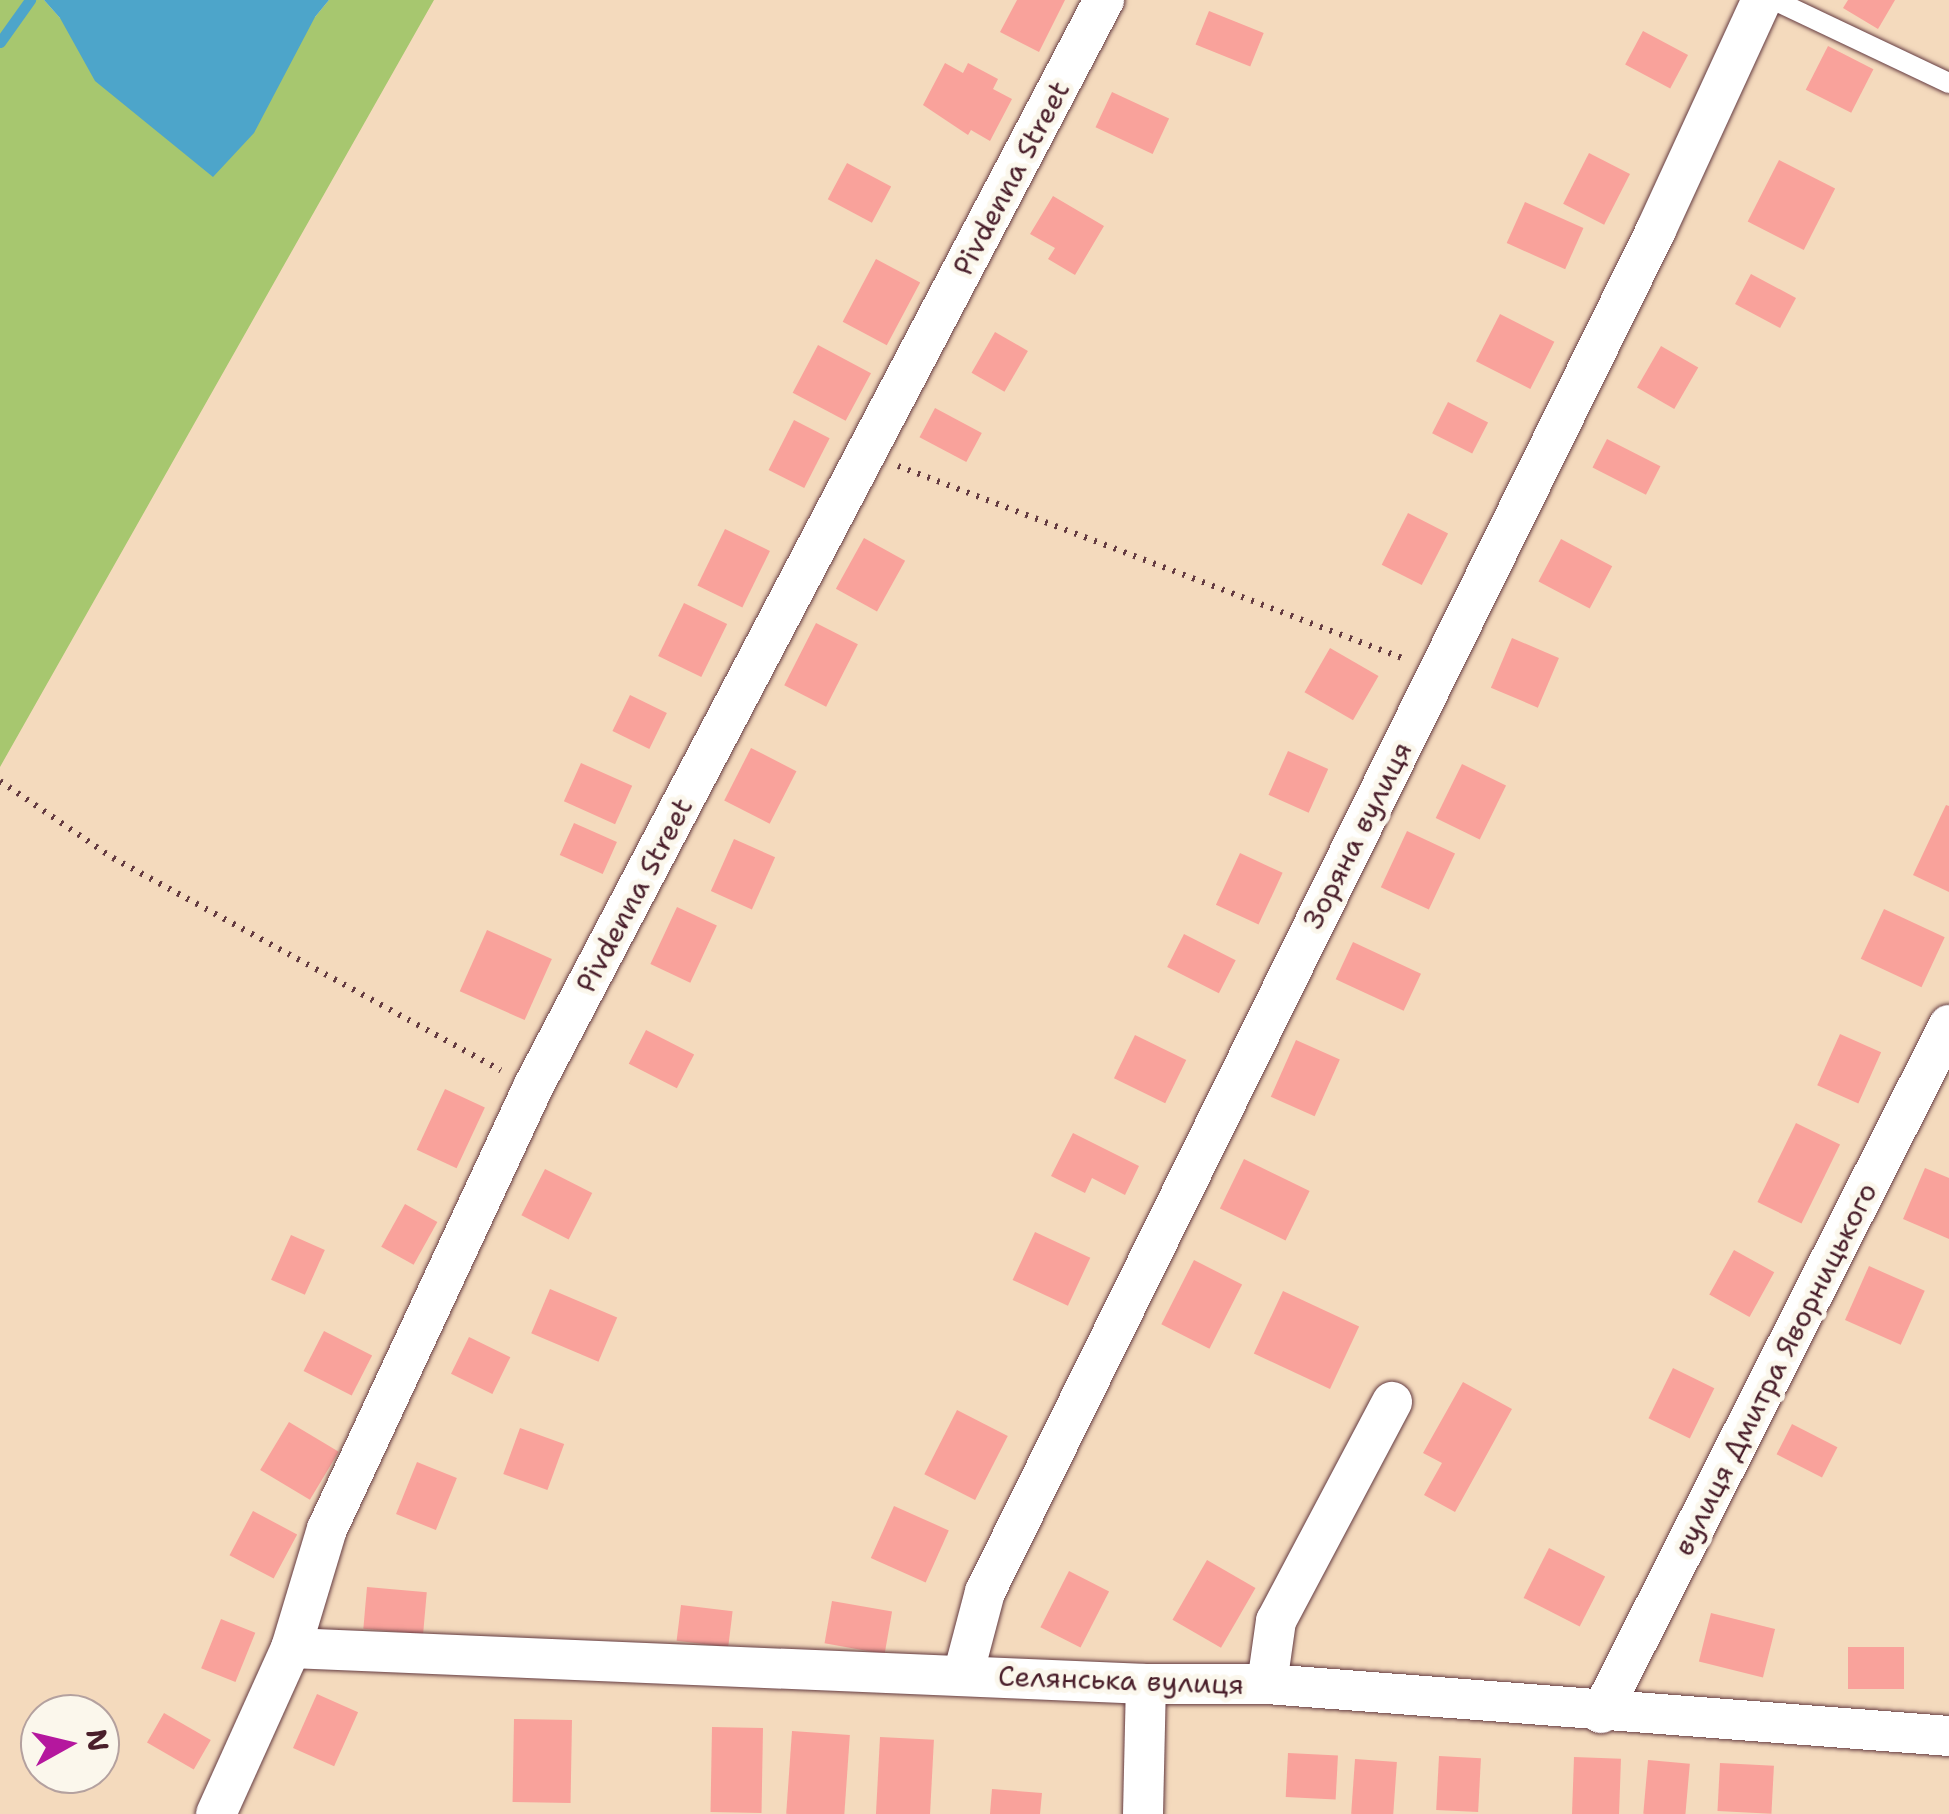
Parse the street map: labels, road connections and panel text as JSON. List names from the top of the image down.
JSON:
{
  "streets": {
    "street": [
      "Pivdenna Street",
      "Зоряна вулиця",
      "вулиця Дмитра Яворницького",
      "Селянська вулиця"
    ]
  },
  "crossings": [
    ["Pivdenna Street", "Селянська вулиця"],
    ["Зоряна вулиця", "Селянська вулиця"],
    ["вулиця Дмитра Яворницького", "Селянська вулиця"]
  ],
  "north": "right"
}
